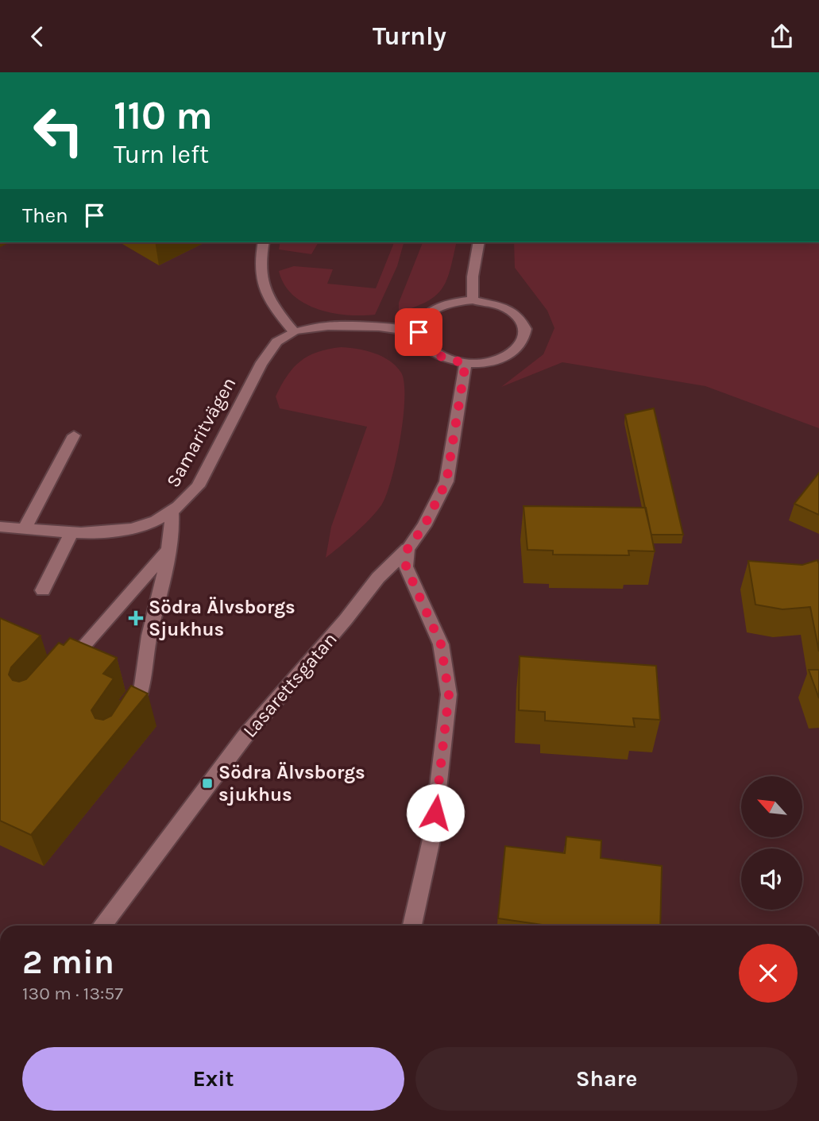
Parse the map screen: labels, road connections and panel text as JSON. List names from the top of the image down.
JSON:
{
  "streets": {
    "street": ["Samaritvägen", "Lasarettsgatan"]
  },
  "crossings": [
    ["Samaritvägen", "Lasarettsgatan"]
  ],
  "places": {
    "health": ["Södra Älvsborgs Sjukhus"],
    "transit": ["Södra Älvsborgs sjukhus"]
  },
  "north": "top left",
  "page": {
    "header": "Turnly",
    "turn": ["110 m", "Turn left"],
    "then": "Then",
    "heading": ["2 min", "130 m · 13:57"],
    "buttons": ["Exit", "Share"]
  }
}
